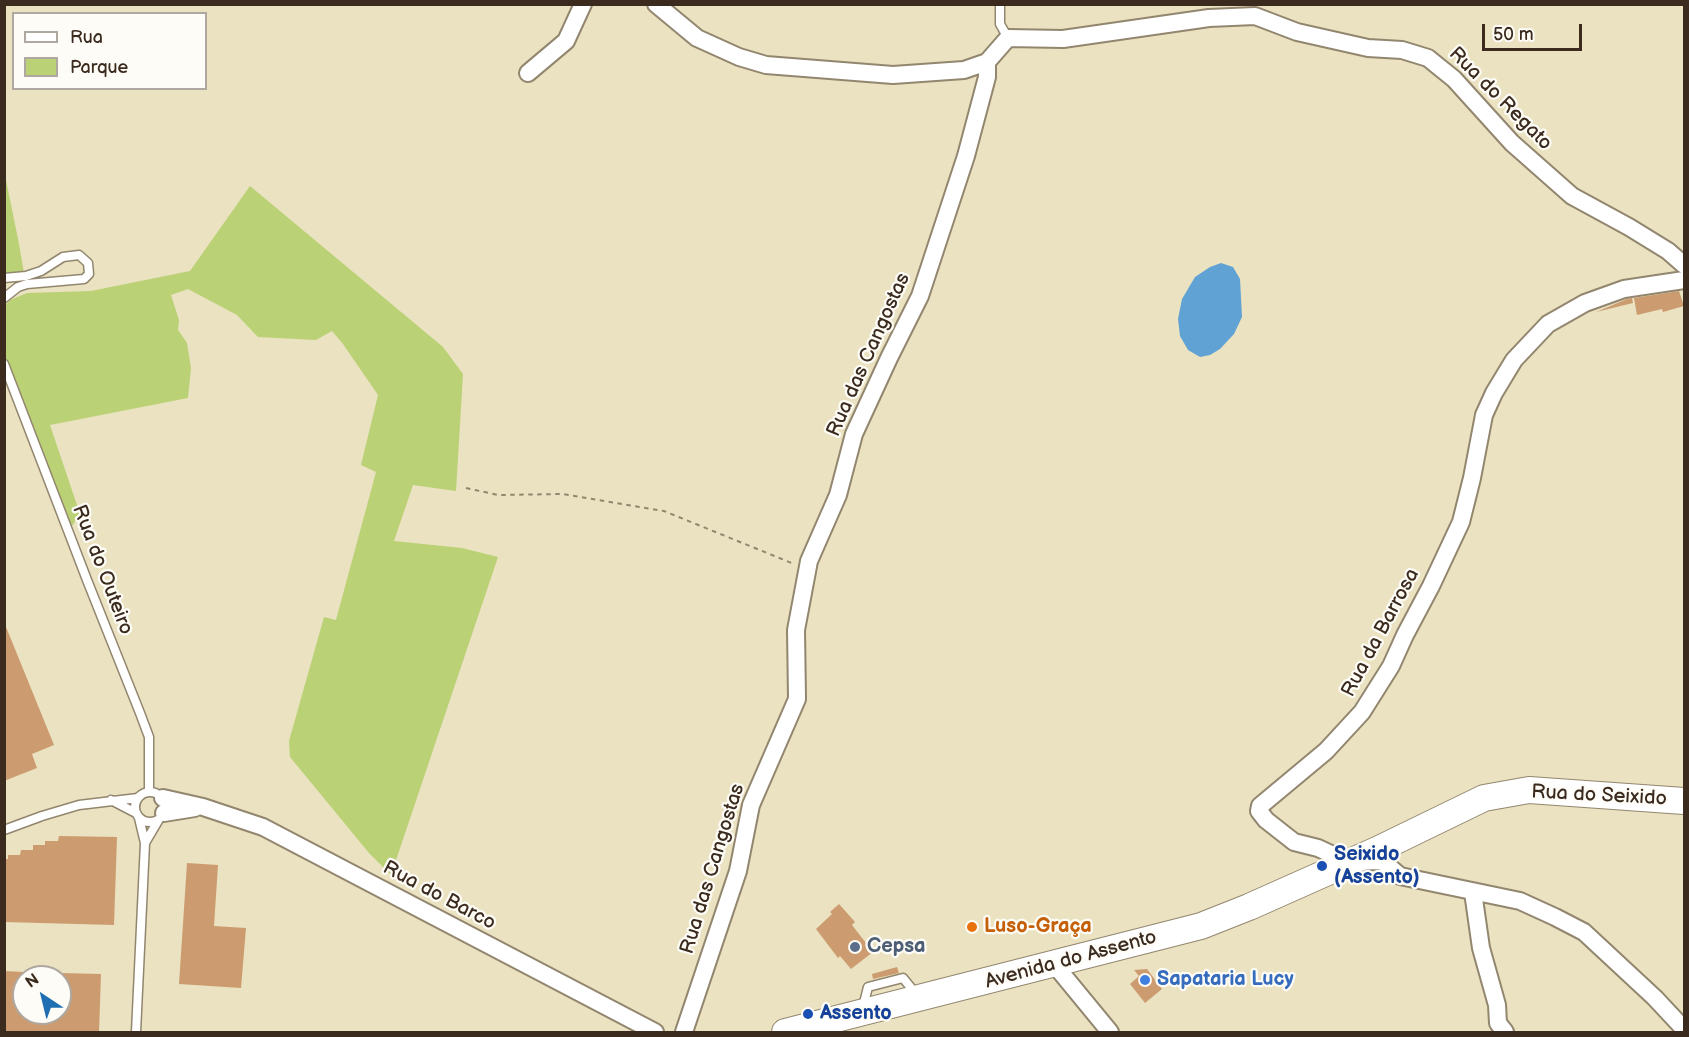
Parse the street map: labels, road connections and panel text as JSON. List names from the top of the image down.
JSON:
{
  "streets": {
    "main road": ["Rua do Seixido", "Avenida do Assento"],
    "street": [
      "Rua do Regato",
      "Rua das Cangostas",
      "Rua da Barrosa",
      "Rua do Barco"
    ],
    "lane": ["Rua do Outeiro"]
  },
  "crossings": [
    ["Rua do Outeiro", "Rua do Barco"],
    ["Rua da Barrosa", "Rua do Seixido"],
    ["Rua da Barrosa", "Avenida do Assento"],
    ["Rua do Seixido", "Avenida do Assento"]
  ],
  "places": [
    "Seixido (Assento)",
    "Luso-Graça",
    "Cepsa",
    "Sapataria Lucy",
    "Assento"
  ],
  "legend": ["Rua", "Parque"],
  "scale_bar": "50 m",
  "north": "top left"
}
